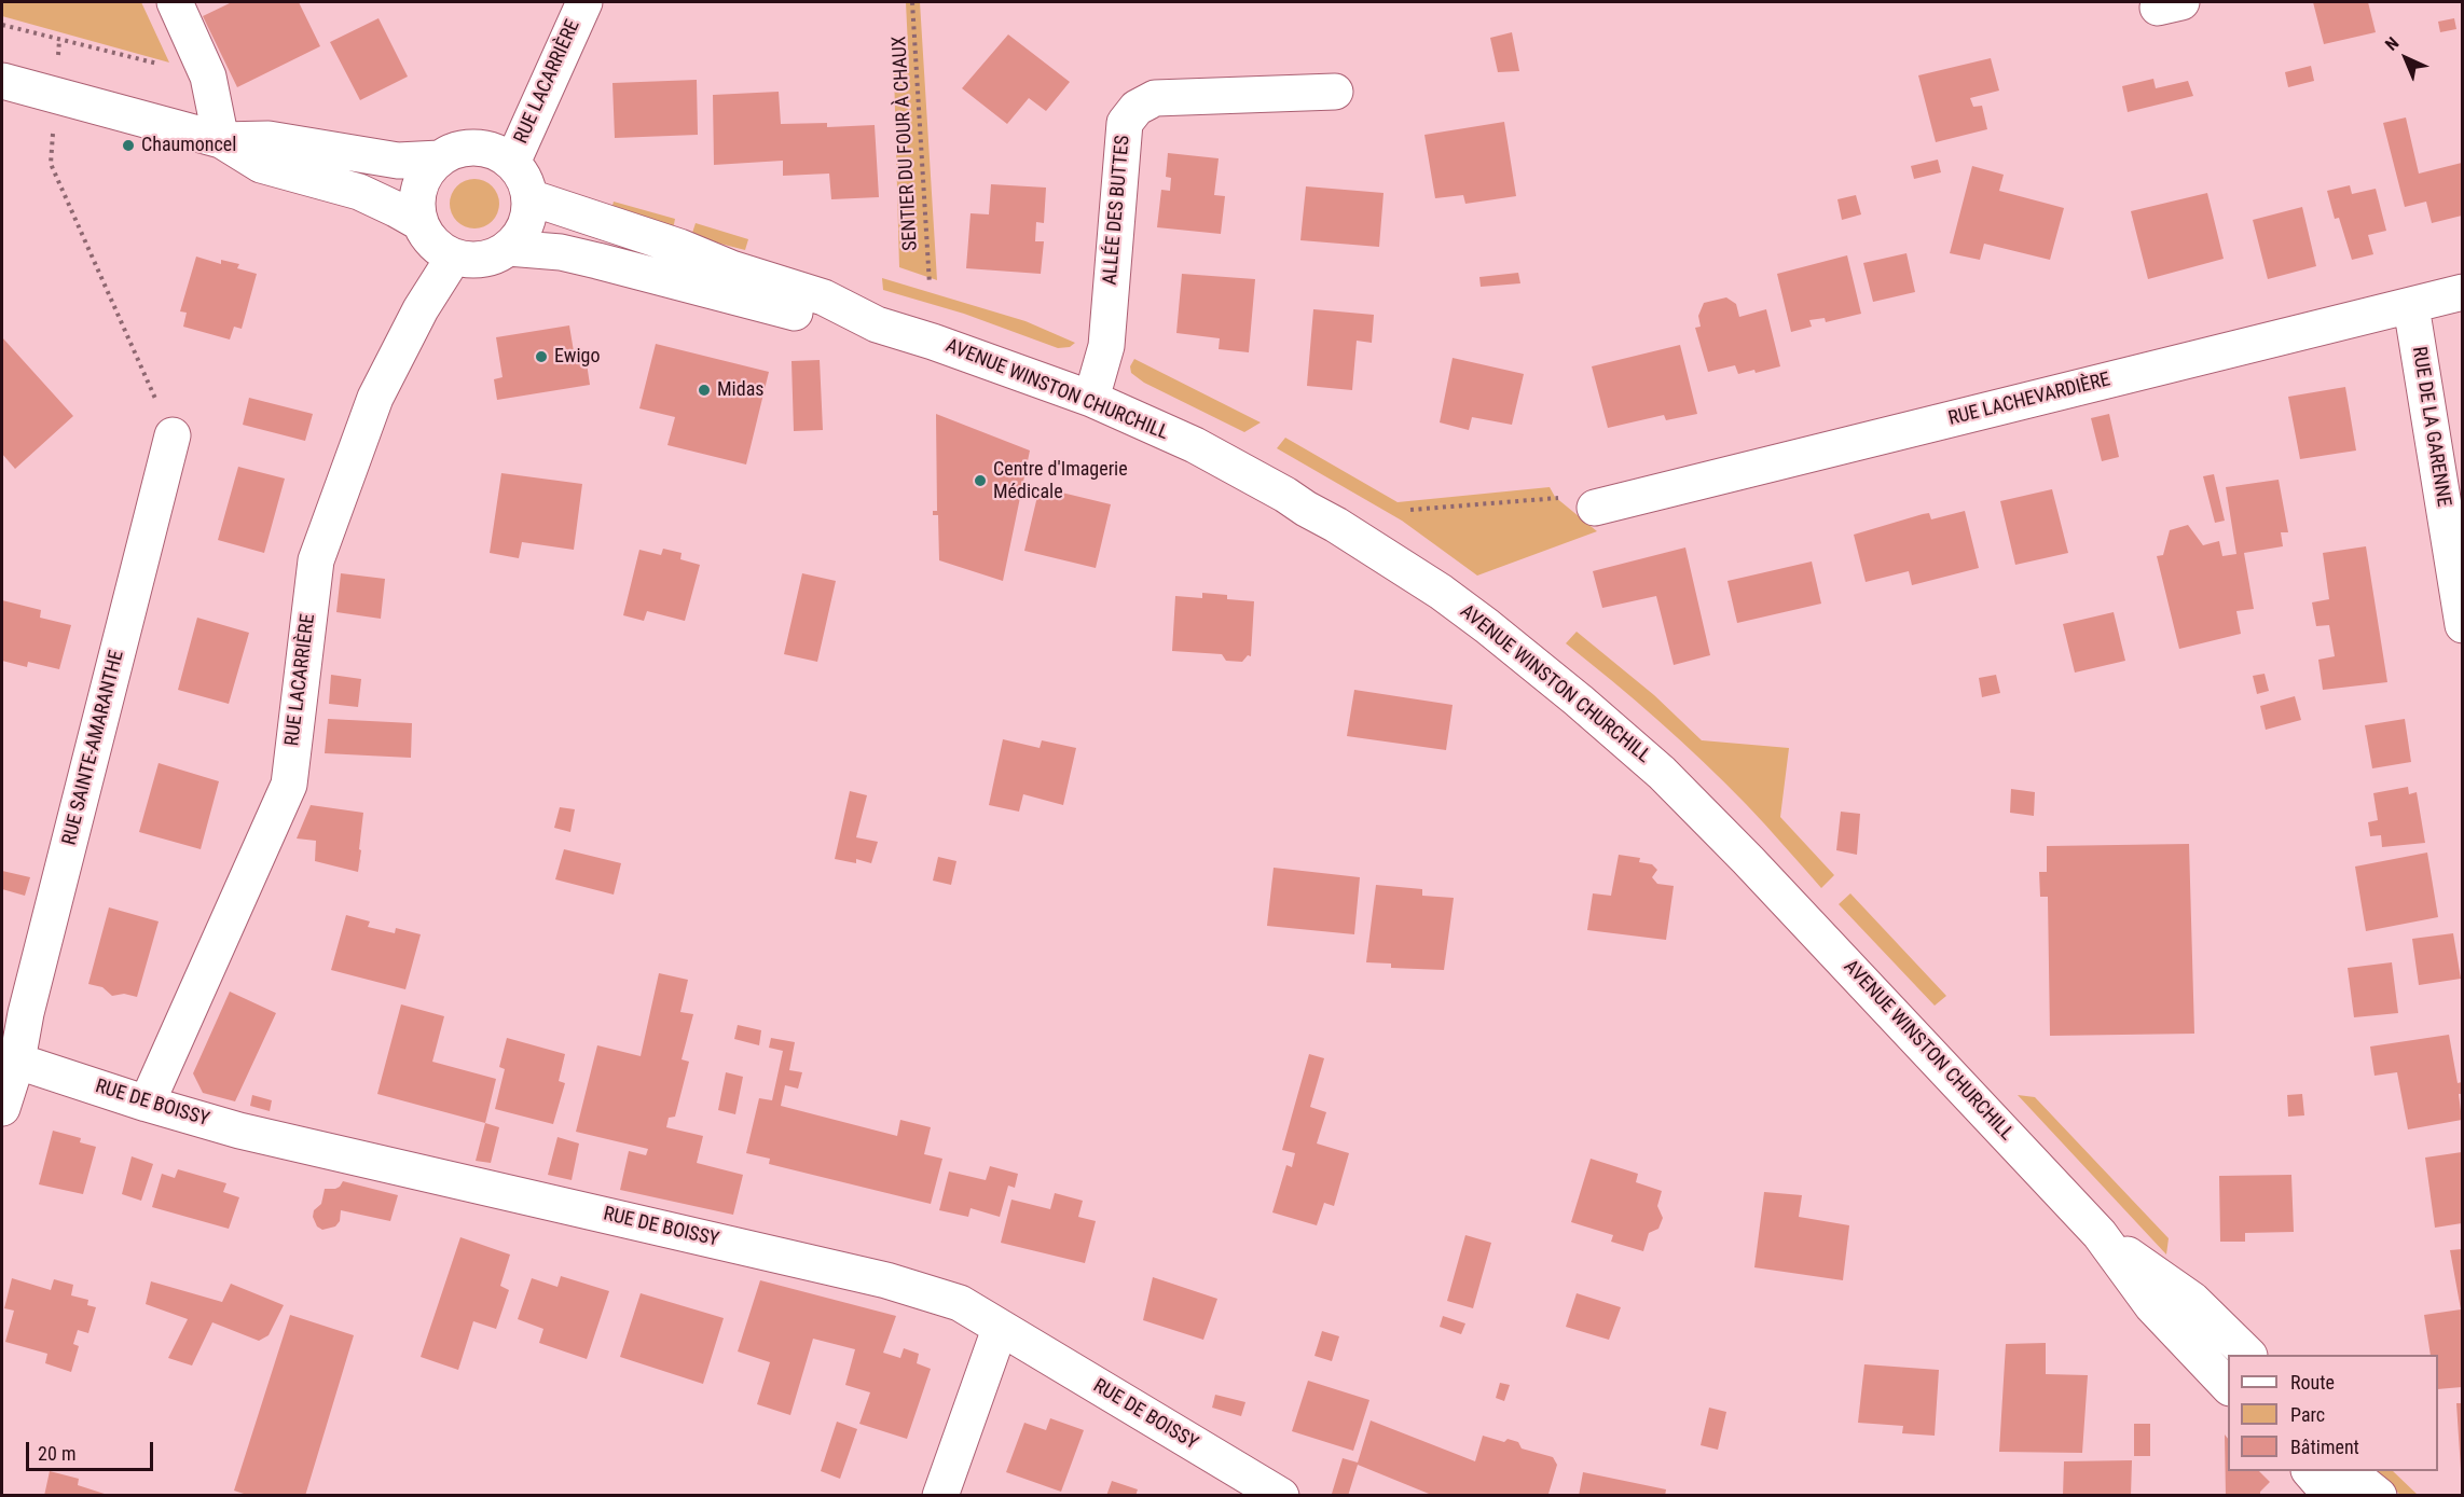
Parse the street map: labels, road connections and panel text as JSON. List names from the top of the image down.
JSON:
{
  "streets": {
    "street": [
      "RUE LACARRIÈRE",
      "ALLÉE DES BUTTES",
      "AVENUE WINSTON CHURCHILL",
      "RUE LACHEVARDIÈRE",
      "RUE DE LA GARENNE",
      "RUE SAINTE-AMARANTHE",
      "RUE DE BOISSY"
    ],
    "path": ["SENTIER DU FOUR À CHAUX"]
  },
  "crossings": [
    ["RUE LACARRIÈRE", "AVENUE WINSTON CHURCHILL"],
    ["RUE LACARRIÈRE", "RUE DE BOISSY"],
    ["ALLÉE DES BUTTES", "AVENUE WINSTON CHURCHILL"],
    ["RUE LACHEVARDIÈRE", "RUE DE LA GARENNE"],
    ["RUE SAINTE-AMARANTHE", "RUE DE BOISSY"]
  ],
  "places": [
    "Chaumoncel",
    "Ewigo",
    "Midas",
    "Centre d'Imagerie Médicale"
  ],
  "legend": ["Route", "Parc", "Bâtiment"],
  "scale_bar": "20 m",
  "north": "top left"
}
